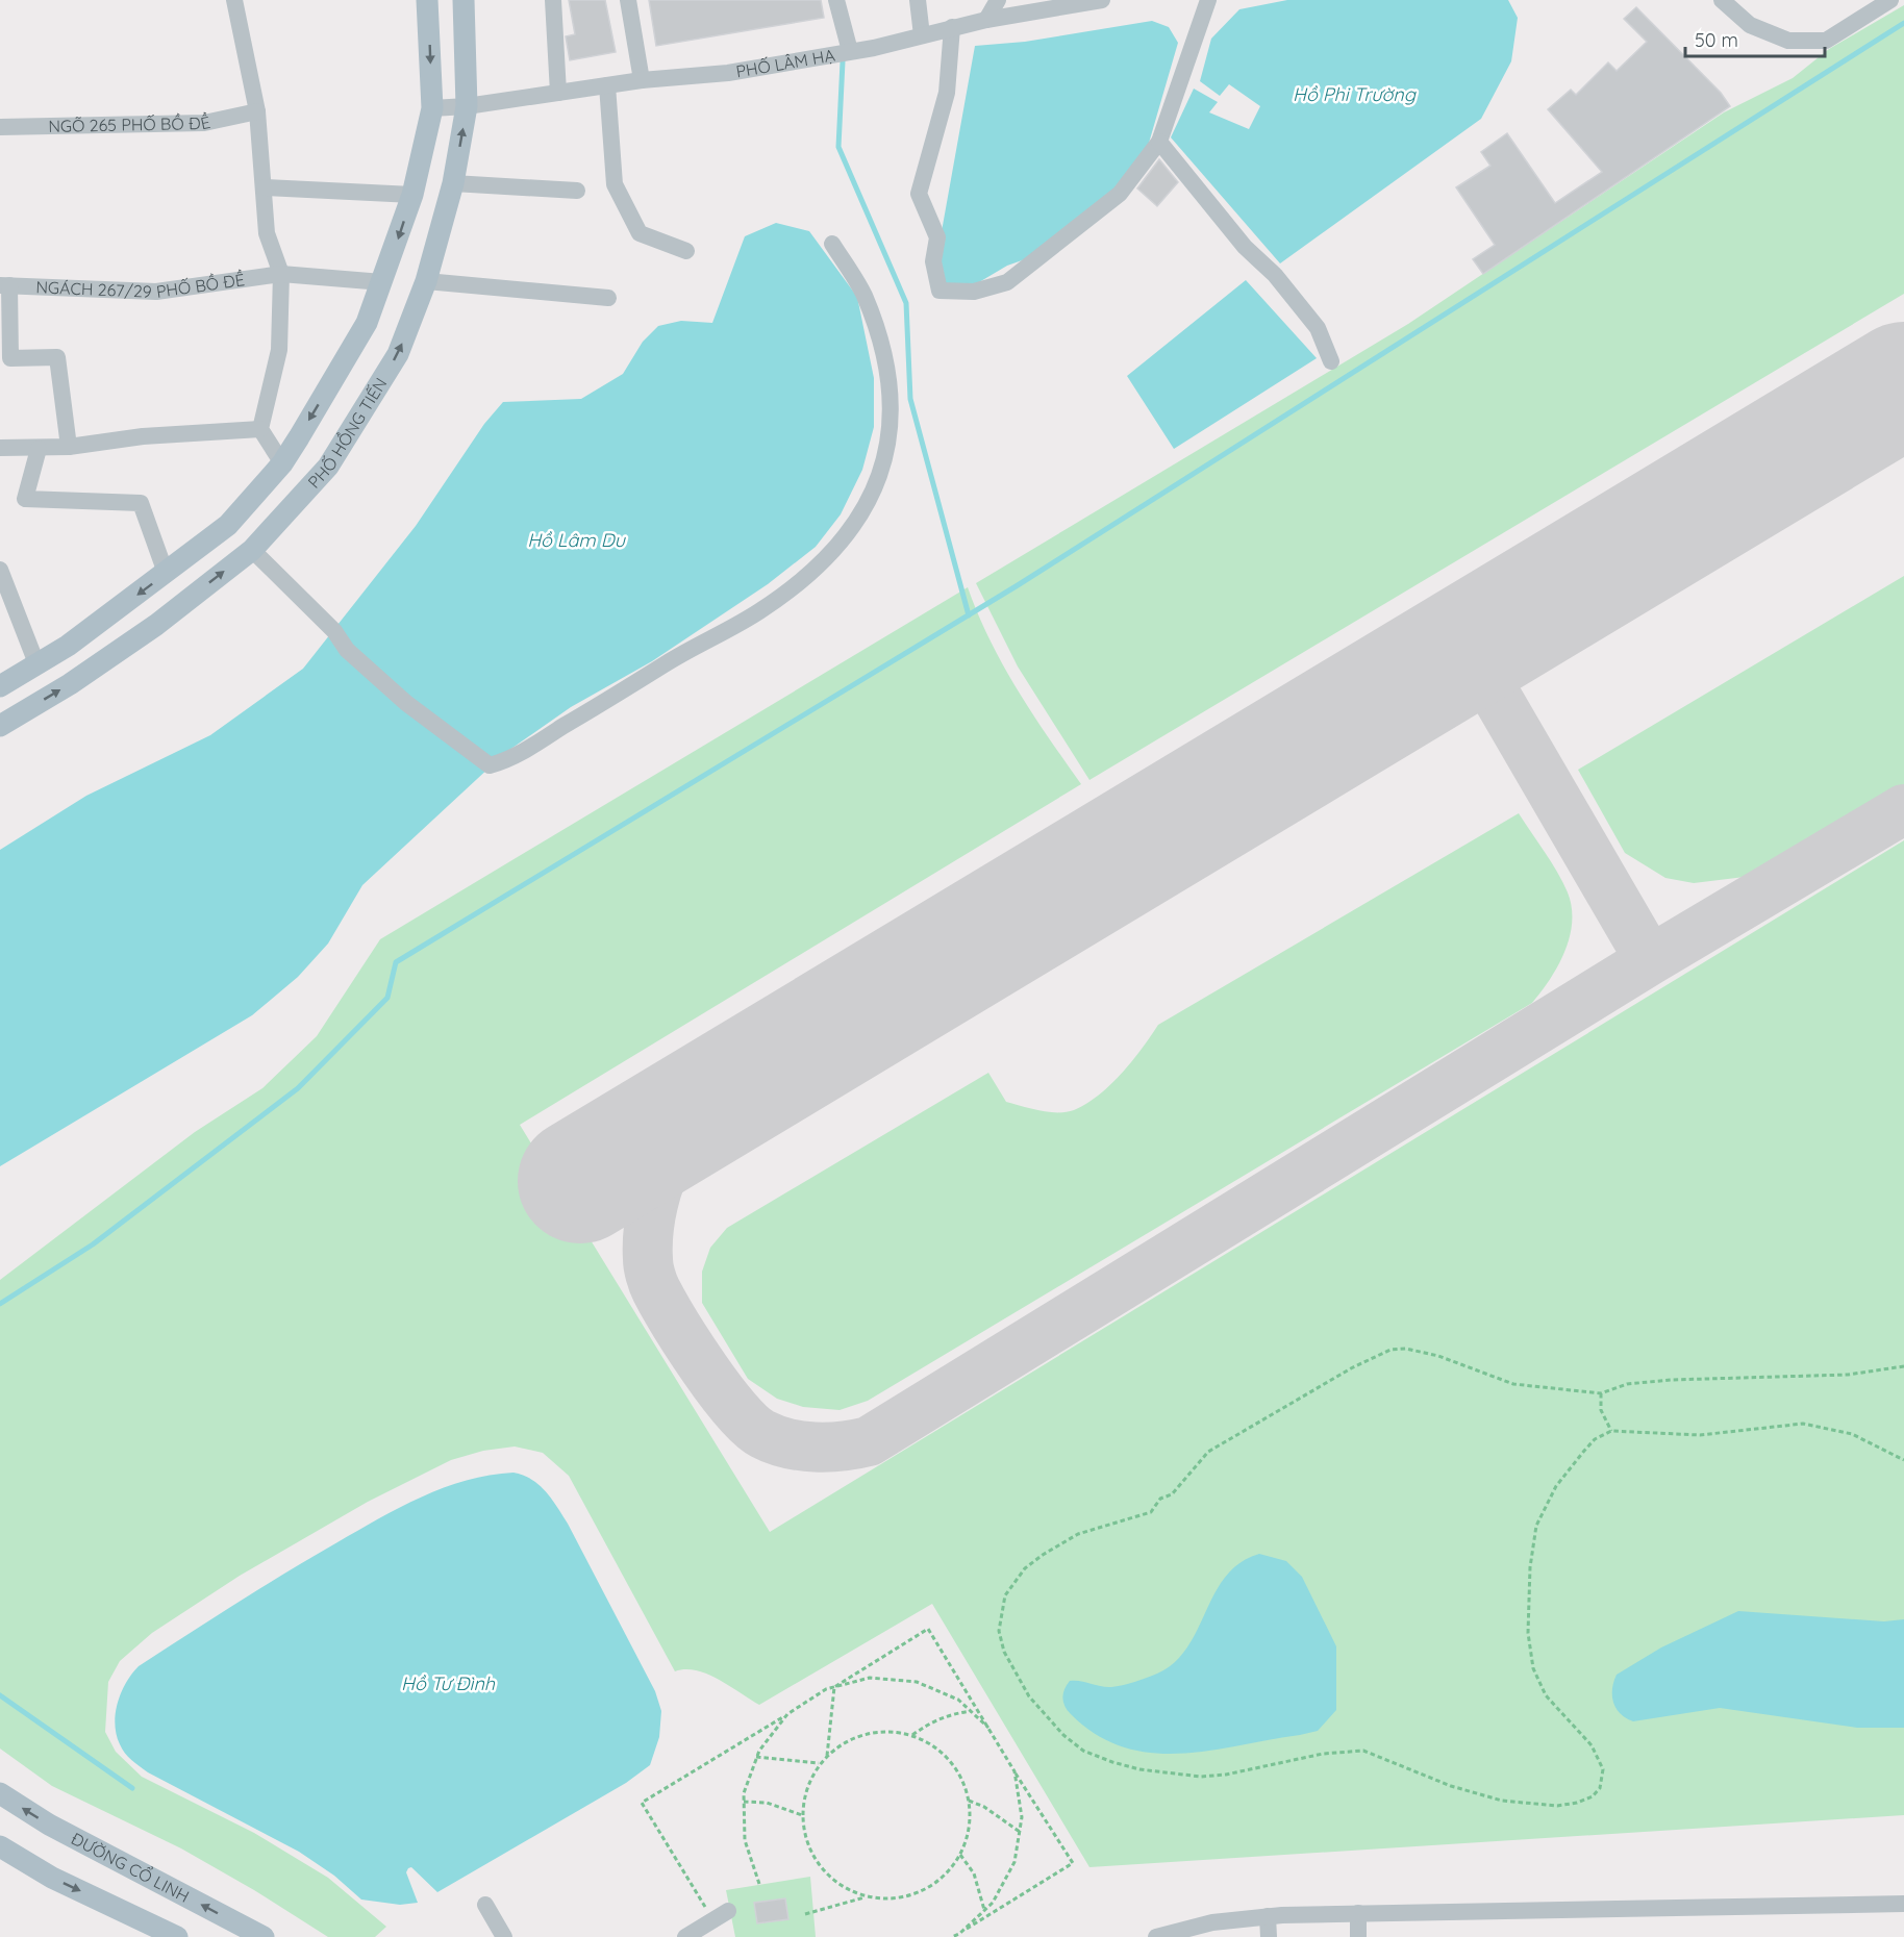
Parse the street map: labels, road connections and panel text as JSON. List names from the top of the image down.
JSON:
{
  "streets": {
    "main road": ["PHỐ HỒNG TIẾN", "ĐƯỜNG CỔ LINH"],
    "street": ["PHỐ LÂM HẠ", "NGÕ 265 PHỐ BỒ ĐỀ", "NGÁCH 267/29 PHỐ BỒ ĐỀ"]
  },
  "crossings": [
    ["PHỐ LÂM HẠ", "PHỐ HỒNG TIẾN"],
    ["NGÁCH 267/29 PHỐ BỒ ĐỀ", "PHỐ HỒNG TIẾN"]
  ],
  "water": ["Hồ Phi Trường", "Hồ Lâm Du", "Hồ Tư Đình"],
  "scale_bar": "50 m"
}
